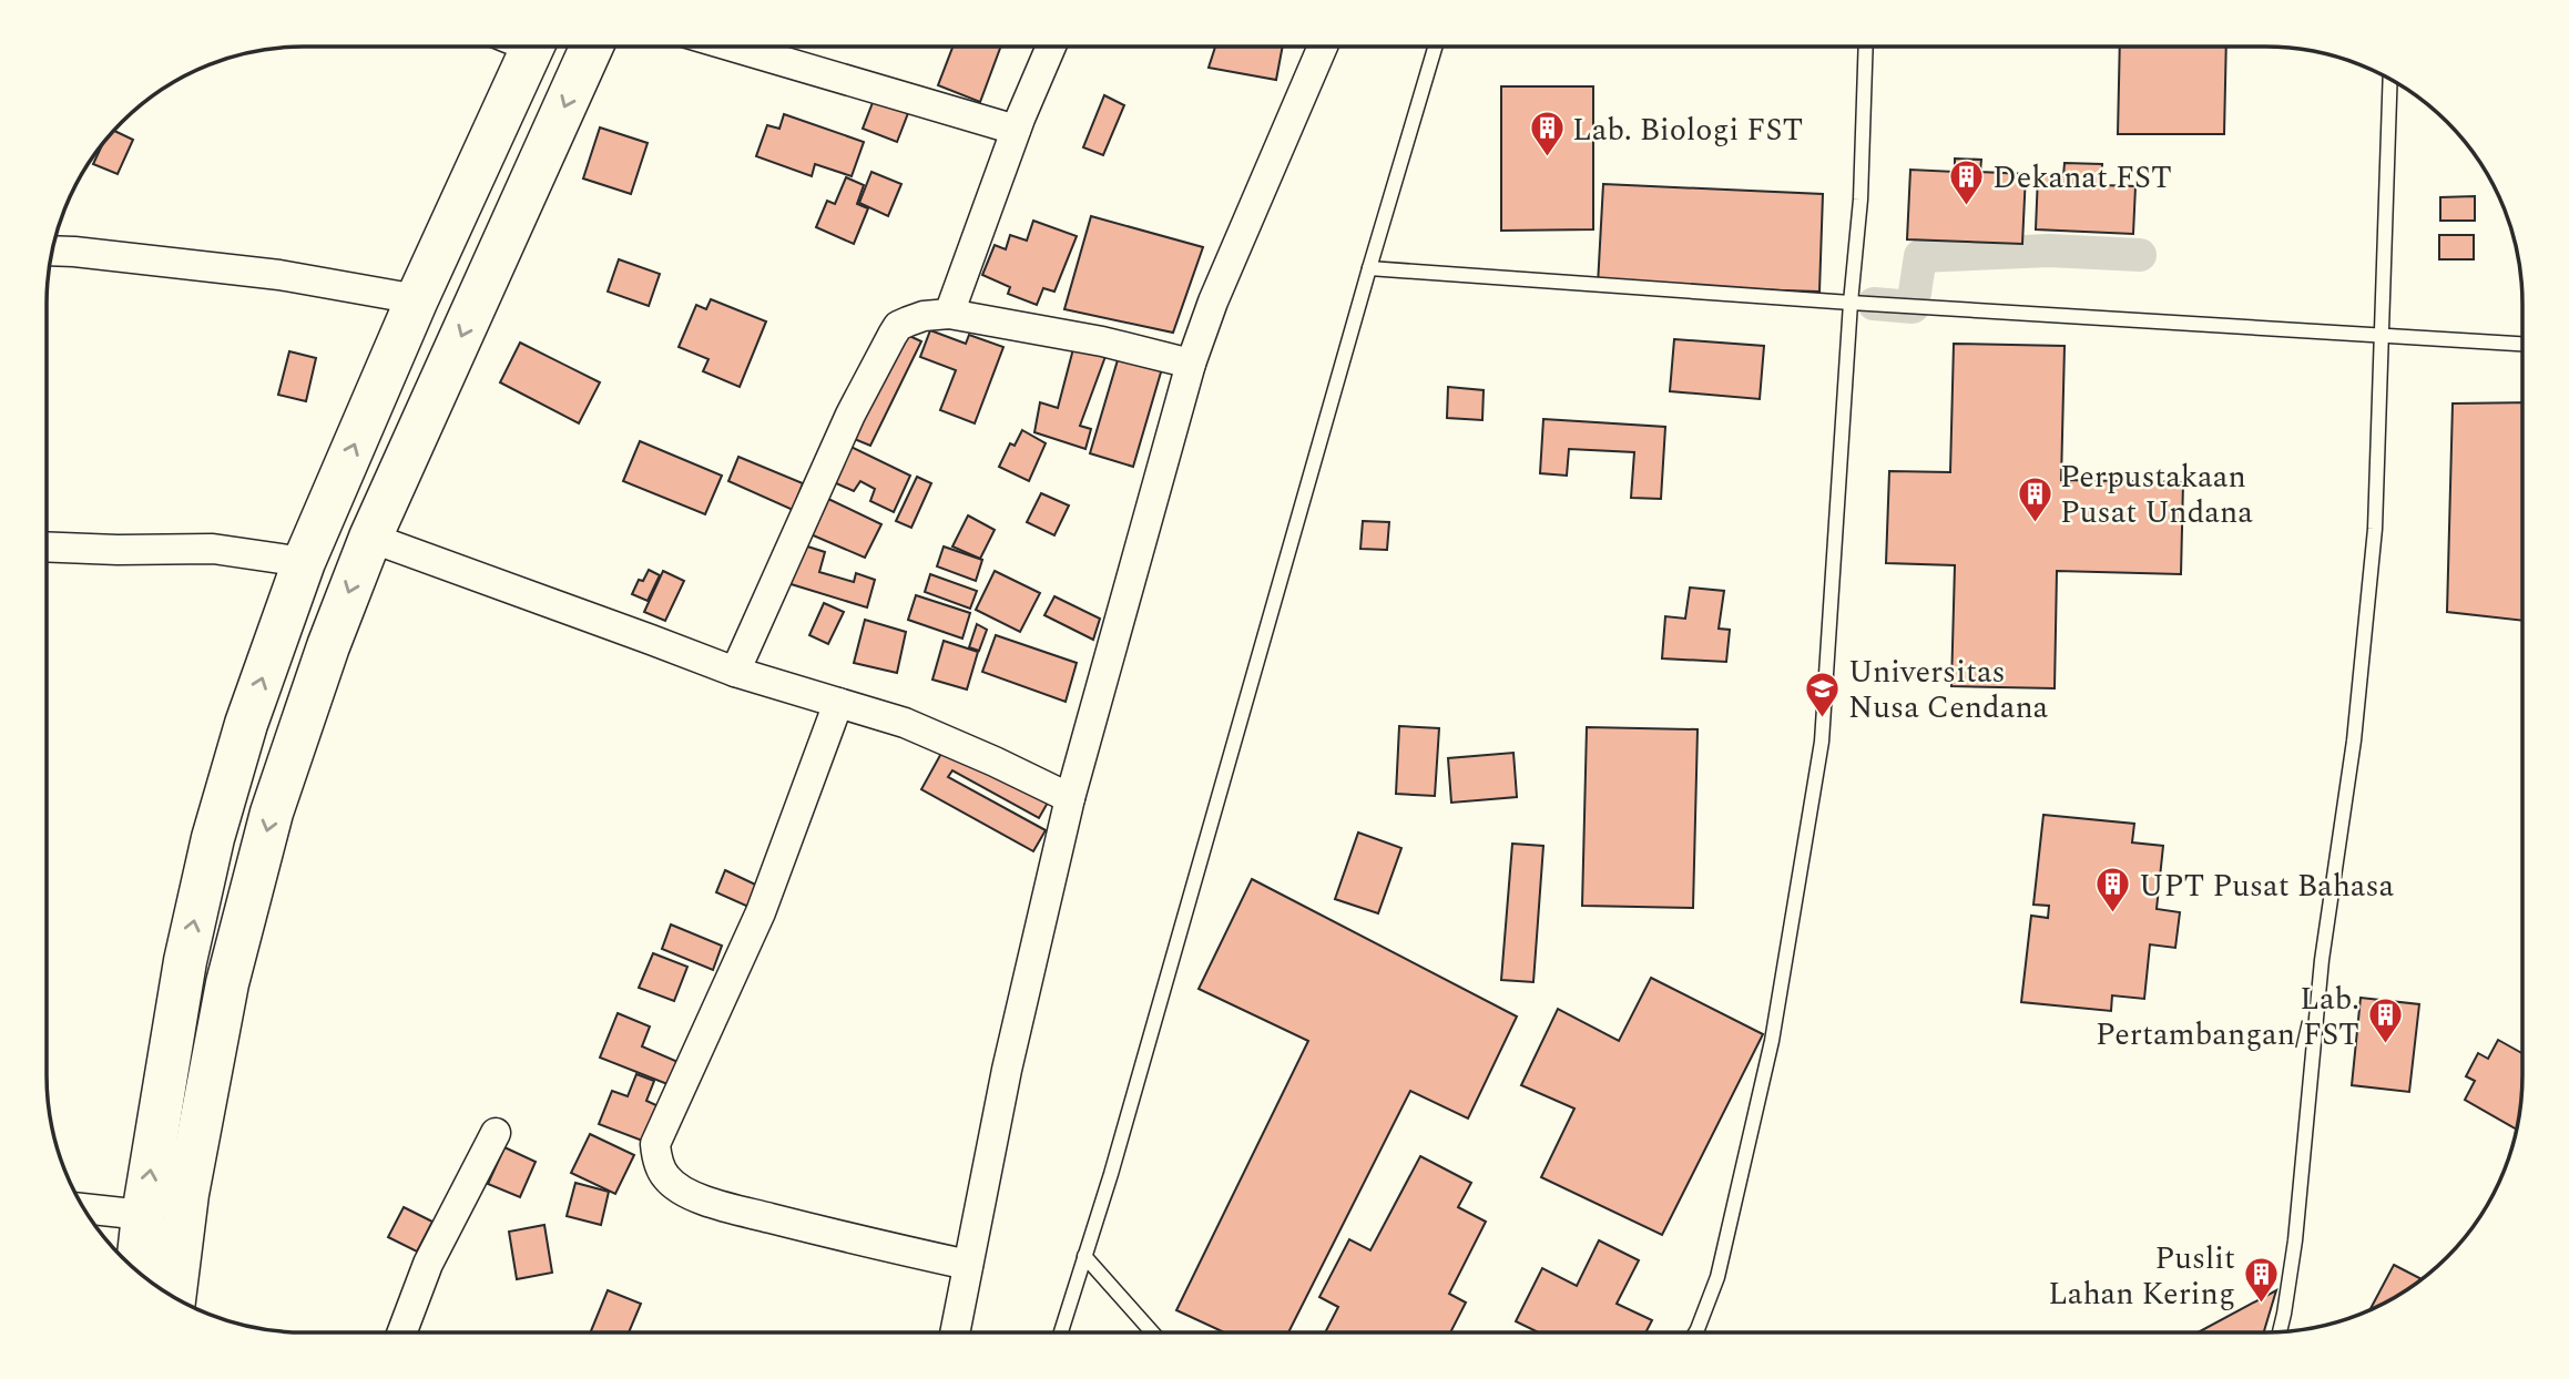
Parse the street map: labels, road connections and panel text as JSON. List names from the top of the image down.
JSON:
{
  "places": {
    "building": [
      "Lab. Biologi FST",
      "Dekanat FST",
      "Perpustakaan Pusat Undana",
      "UPT Pusat Bahasa",
      "Lab. Pertambangan/FST",
      "Puslit Lahan Kering"
    ],
    "school or university": ["Universitas Nusa Cendana"]
  }
}
